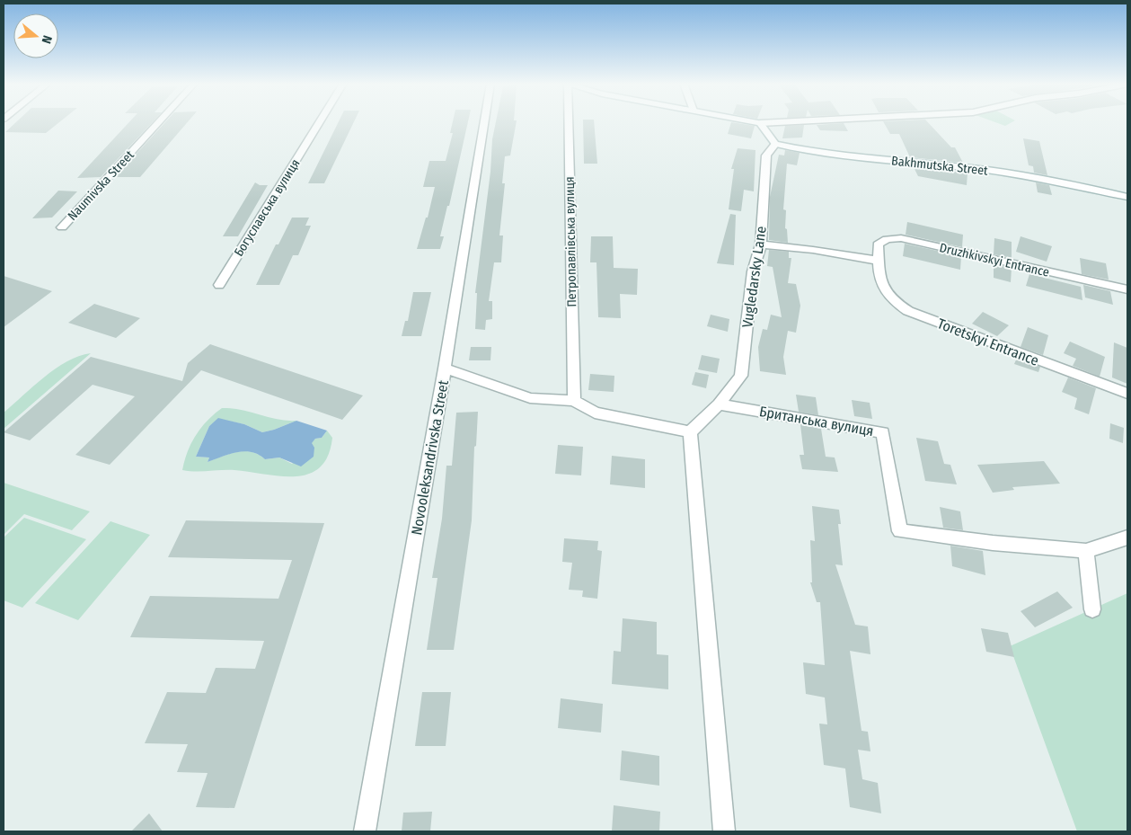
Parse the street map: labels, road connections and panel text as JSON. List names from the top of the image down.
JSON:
{
  "streets": {
    "street": [
      "Bakhmutska Street",
      "Naumivska Street",
      "Богуславська вулиця",
      "Петропавлівська вулиця",
      "Druzhkivskyi Entrance",
      "Vugledarsky Lane",
      "Toretskyi Entrance",
      "Британська вулиця",
      "Novooleksandrivska Street"
    ]
  },
  "crossings": [
    ["Bakhmutska Street", "Vugledarsky Lane"],
    ["Druzhkivskyi Entrance", "Toretskyi Entrance"],
    ["Vugledarsky Lane", "Британська вулиця"]
  ],
  "north": "right"
}
